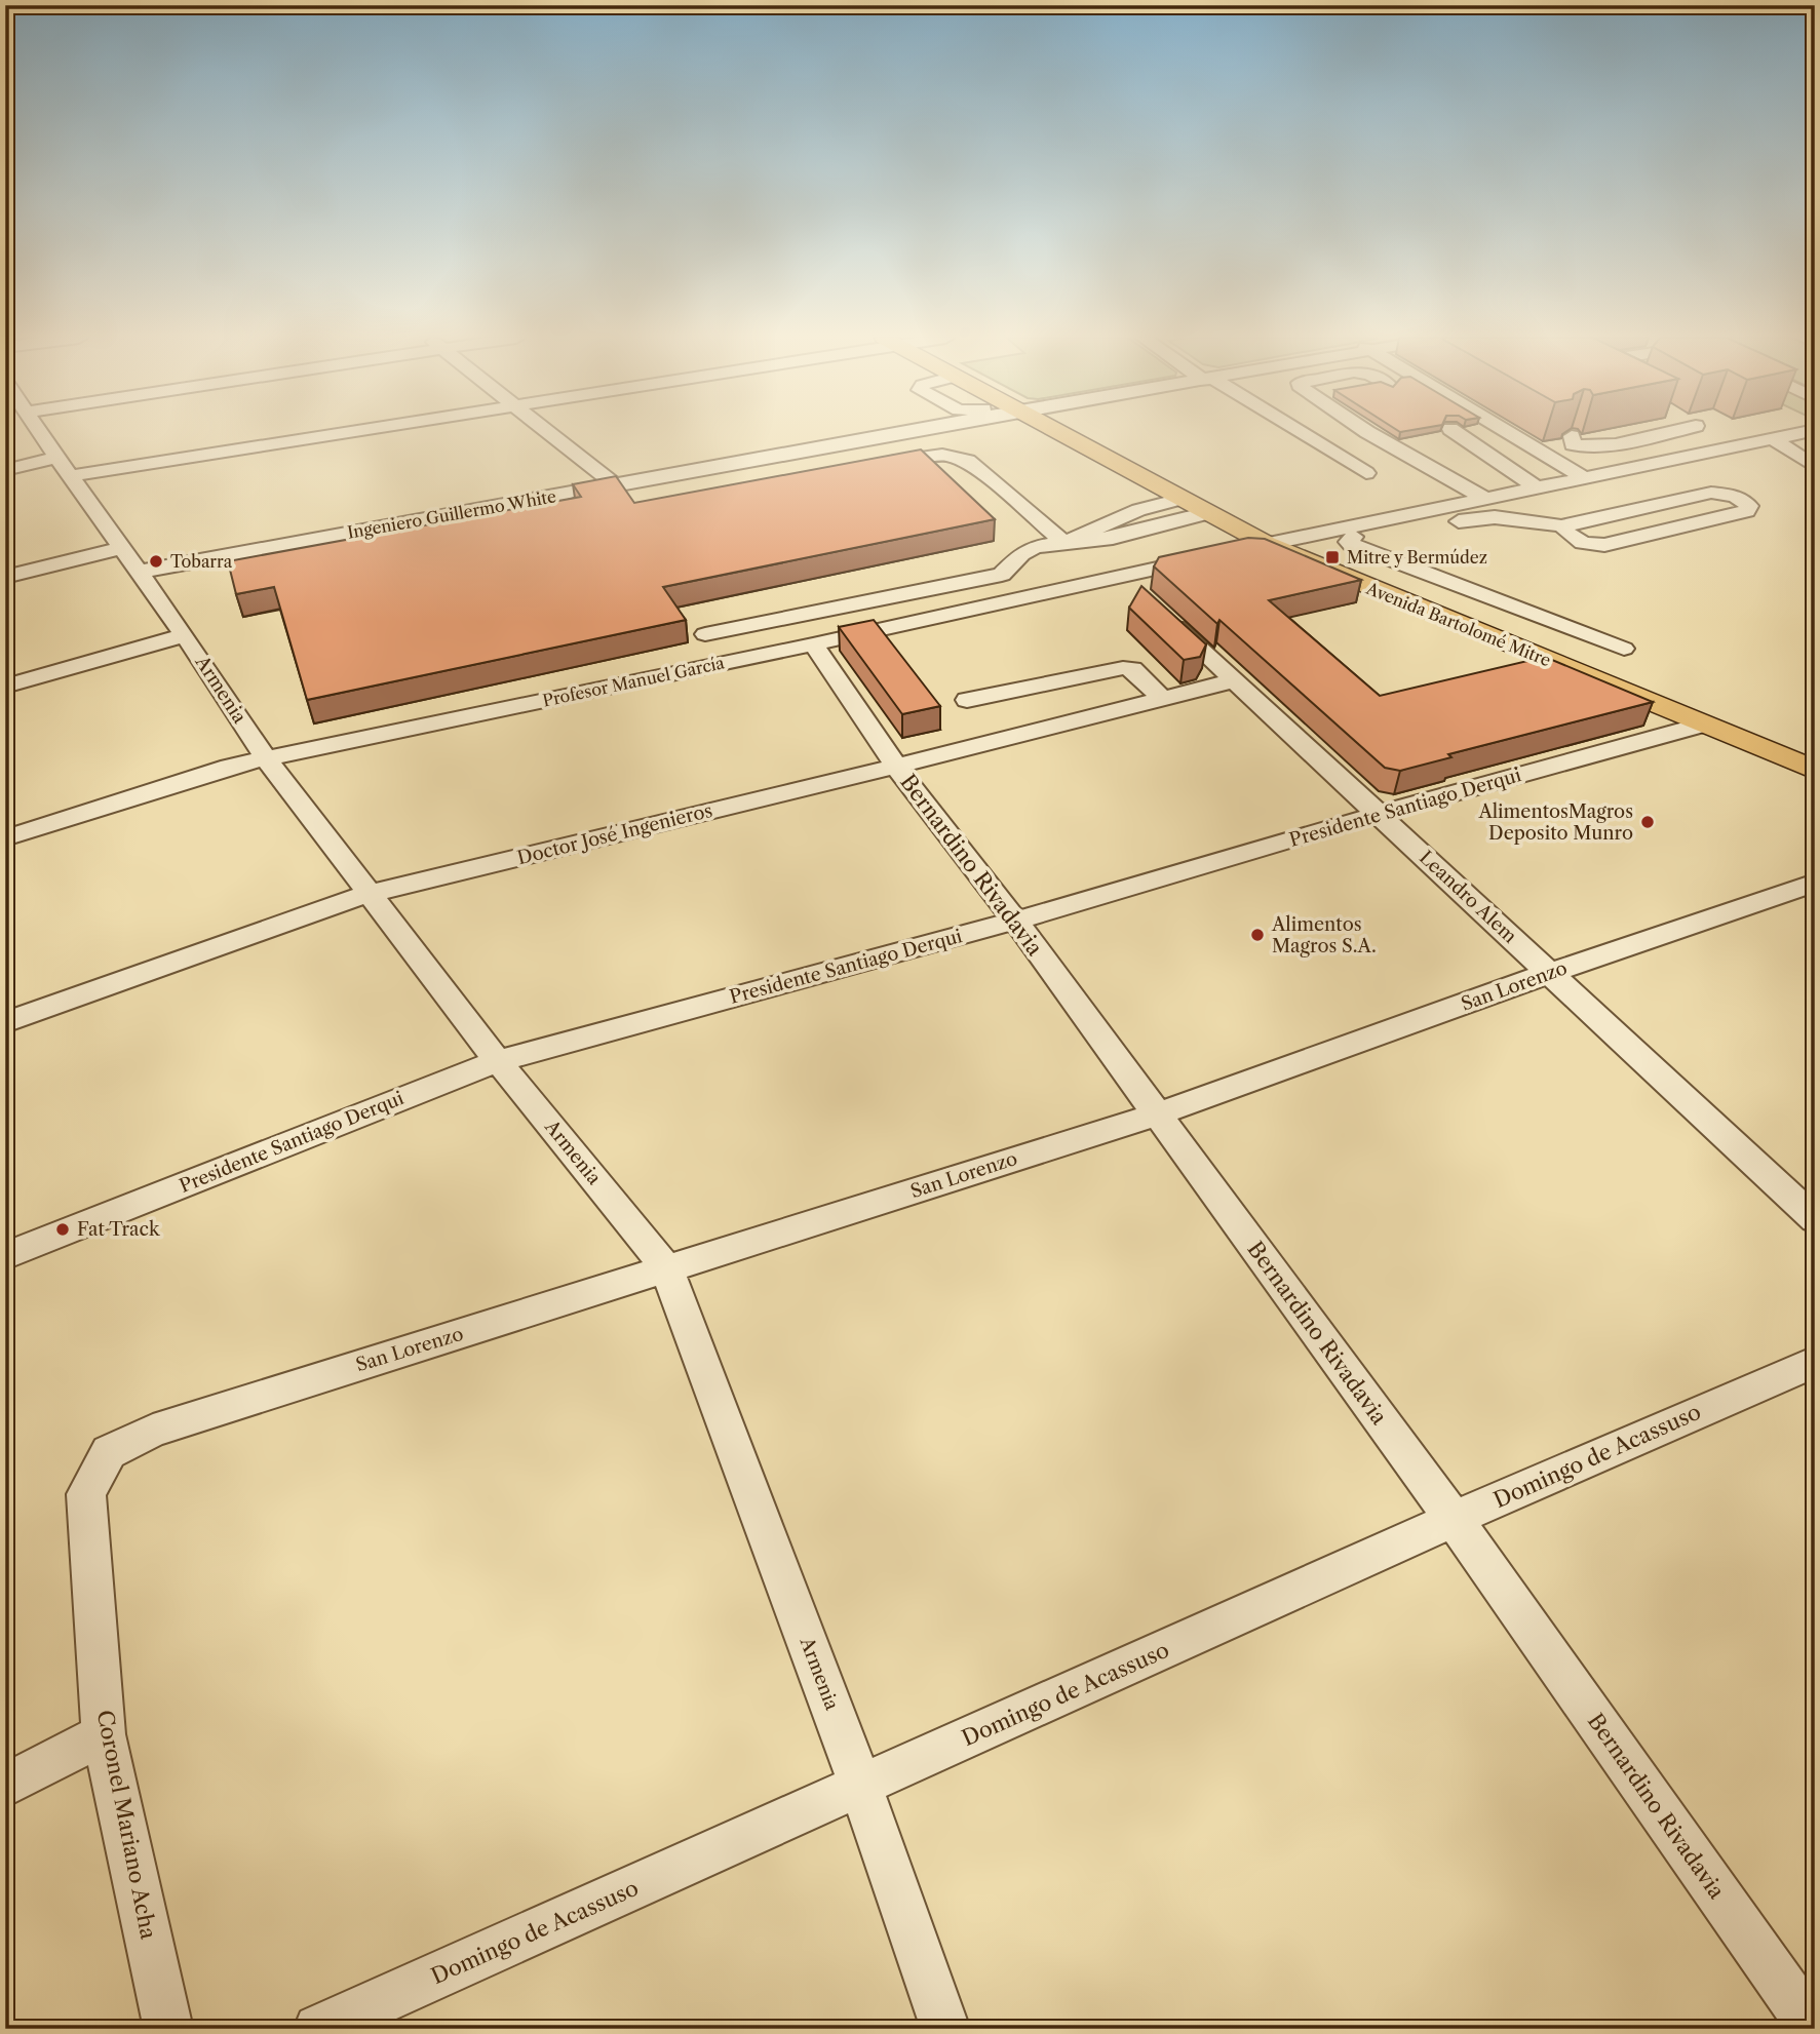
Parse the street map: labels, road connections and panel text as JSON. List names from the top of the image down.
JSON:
{
  "streets": {
    "main road": ["Avenida Bartolomé Mitre"],
    "street": [
      "Ingeniero Guillermo White",
      "Profesor Manuel García",
      "Armenia",
      "Presidente Santiago Derqui",
      "Doctor José Ingenieros",
      "Bernardino Rivadavia",
      "Leandro Alem",
      "San Lorenzo",
      "Domingo de Acassuso",
      "Coronel Mariano Acha"
    ]
  },
  "crossings": [
    ["Ingeniero Guillermo White", "Armenia"],
    ["Avenida Bartolomé Mitre", "Profesor Manuel García"],
    ["Avenida Bartolomé Mitre", "Presidente Santiago Derqui"],
    ["Profesor Manuel García", "Armenia"],
    ["Profesor Manuel García", "Bernardino Rivadavia"],
    ["Armenia", "Presidente Santiago Derqui"],
    ["Armenia", "Doctor José Ingenieros"],
    ["Armenia", "San Lorenzo"],
    ["Armenia", "Domingo de Acassuso"],
    ["Presidente Santiago Derqui", "Bernardino Rivadavia"],
    ["Presidente Santiago Derqui", "Leandro Alem"],
    ["Doctor José Ingenieros", "Bernardino Rivadavia"],
    ["Doctor José Ingenieros", "Leandro Alem"],
    ["Bernardino Rivadavia", "San Lorenzo"],
    ["Bernardino Rivadavia", "Domingo de Acassuso"],
    ["Leandro Alem", "San Lorenzo"],
    ["San Lorenzo", "Coronel Mariano Acha"]
  ],
  "places": {
    "transit": ["Mitre y Bermúdez"],
    "other": [
      "Tobarra",
      "AlimentosMagros Deposito Munro",
      "Alimentos Magros S.A.",
      "Fat Track"
    ]
  }
}
